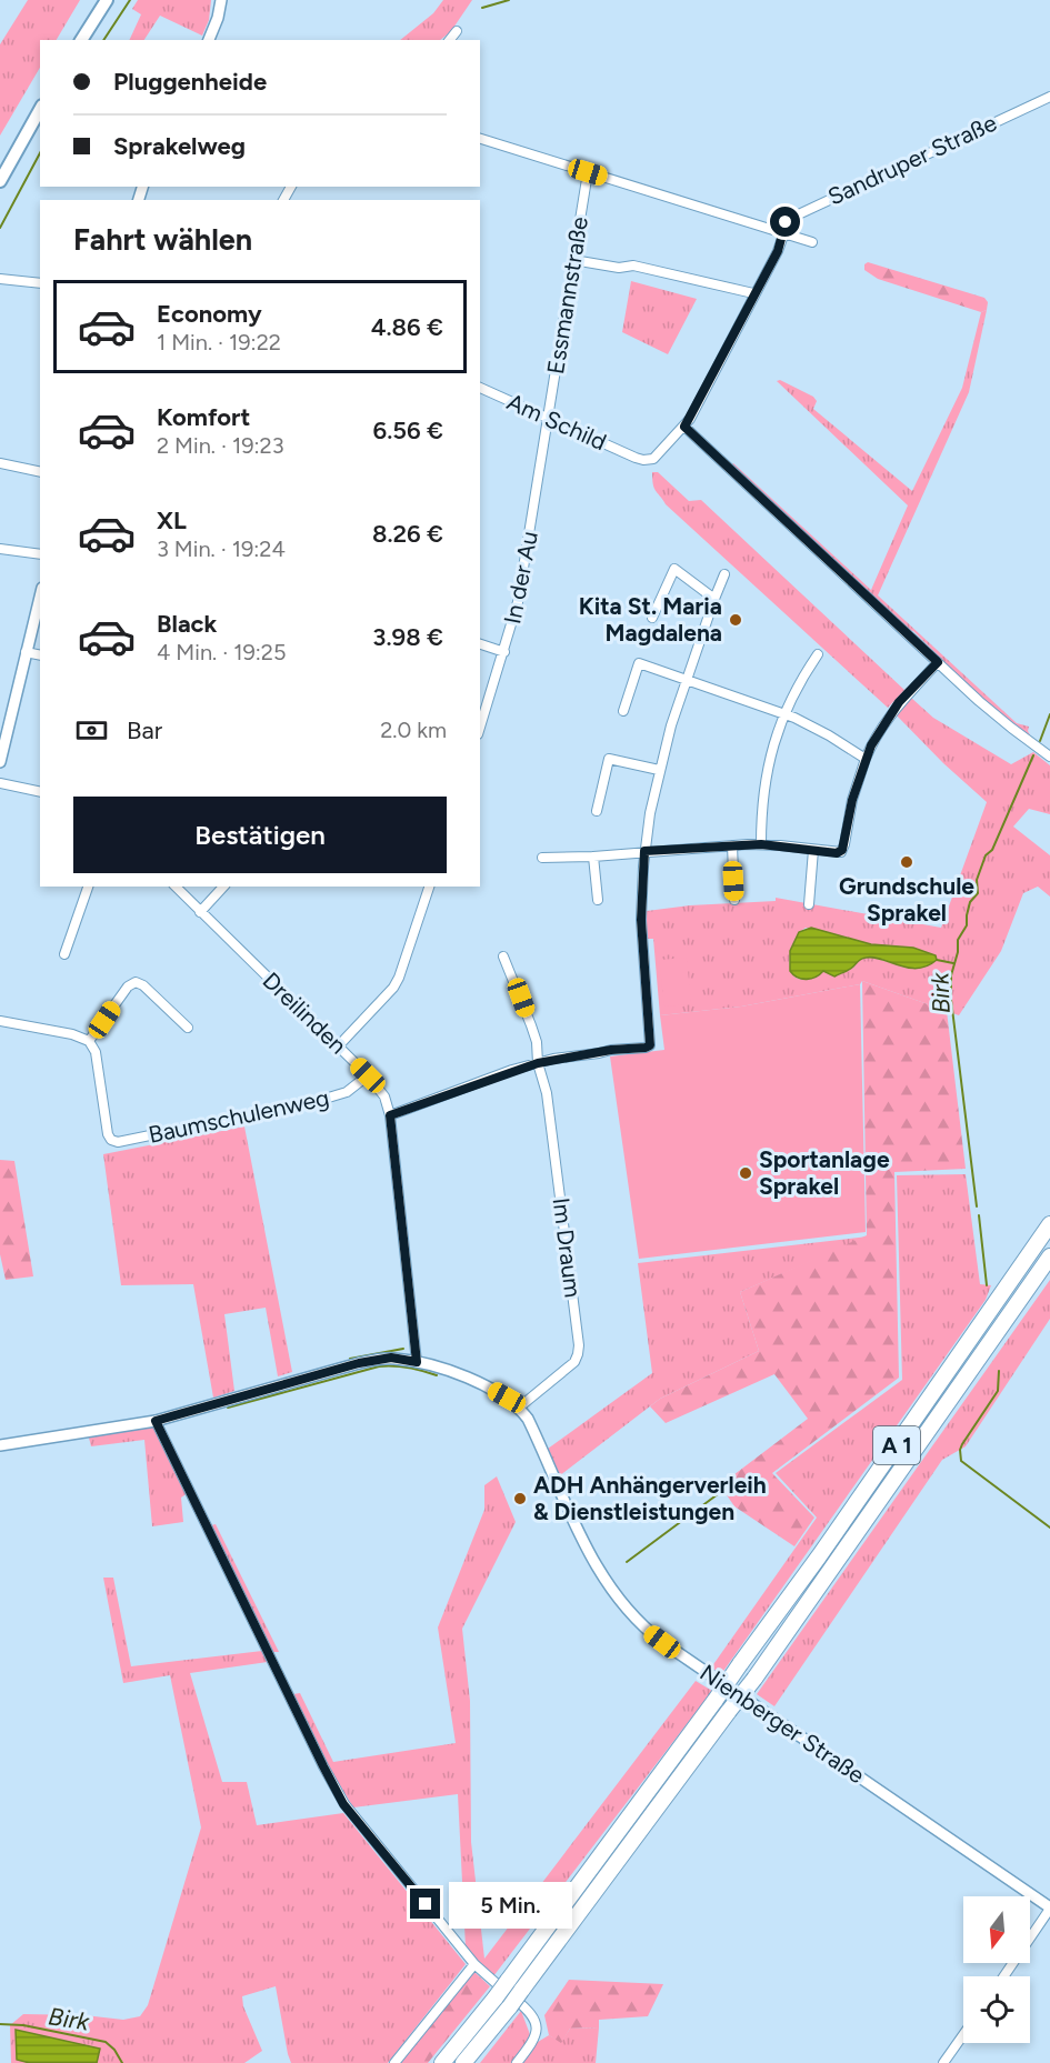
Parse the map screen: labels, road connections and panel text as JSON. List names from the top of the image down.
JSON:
{
  "streets": {
    "highway": ["A 1"],
    "street": [
      "Sandruper Straße",
      "Essmannstraße",
      "Am Schild",
      "In der Au",
      "Dreilinden",
      "Baumschulenweg",
      "Im Draum",
      "Nienberger Straße"
    ]
  },
  "crossings": [
    ["Essmannstraße", "Am Schild"],
    ["Essmannstraße", "In der Au"],
    ["Am Schild", "In der Au"],
    ["Dreilinden", "Baumschulenweg"],
    ["Dreilinden", "Nienberger Straße"],
    ["Im Draum", "Nienberger Straße"]
  ],
  "water": ["Birk"],
  "places": [
    "Kita St. Maria Magdalena",
    "Grundschule Sprakel",
    "Sportanlage Sprakel",
    "ADH Anhängerverleih & Dienstleistungen"
  ],
  "north": "bottom",
  "page": {
    "banner": ["Pluggenheide", "Sprakelweg"],
    "heading": "Fahrt wählen",
    "list": [
      {
        "name": "Economy",
        "note": "1 Min. · 19:22",
        "value": "4.86 €"
      },
      {
        "name": "Komfort",
        "note": "2 Min. · 19:23",
        "value": "6.56 €"
      },
      {
        "name": "XL",
        "note": "3 Min. · 19:24",
        "value": "8.26 €"
      },
      {
        "name": "Black",
        "note": "4 Min. · 19:25",
        "value": "3.98 €"
      }
    ],
    "pay": ["Bar", "2.0 km"],
    "buttons": "Bestätigen",
    "bubble": "5 Min."
  }
}
